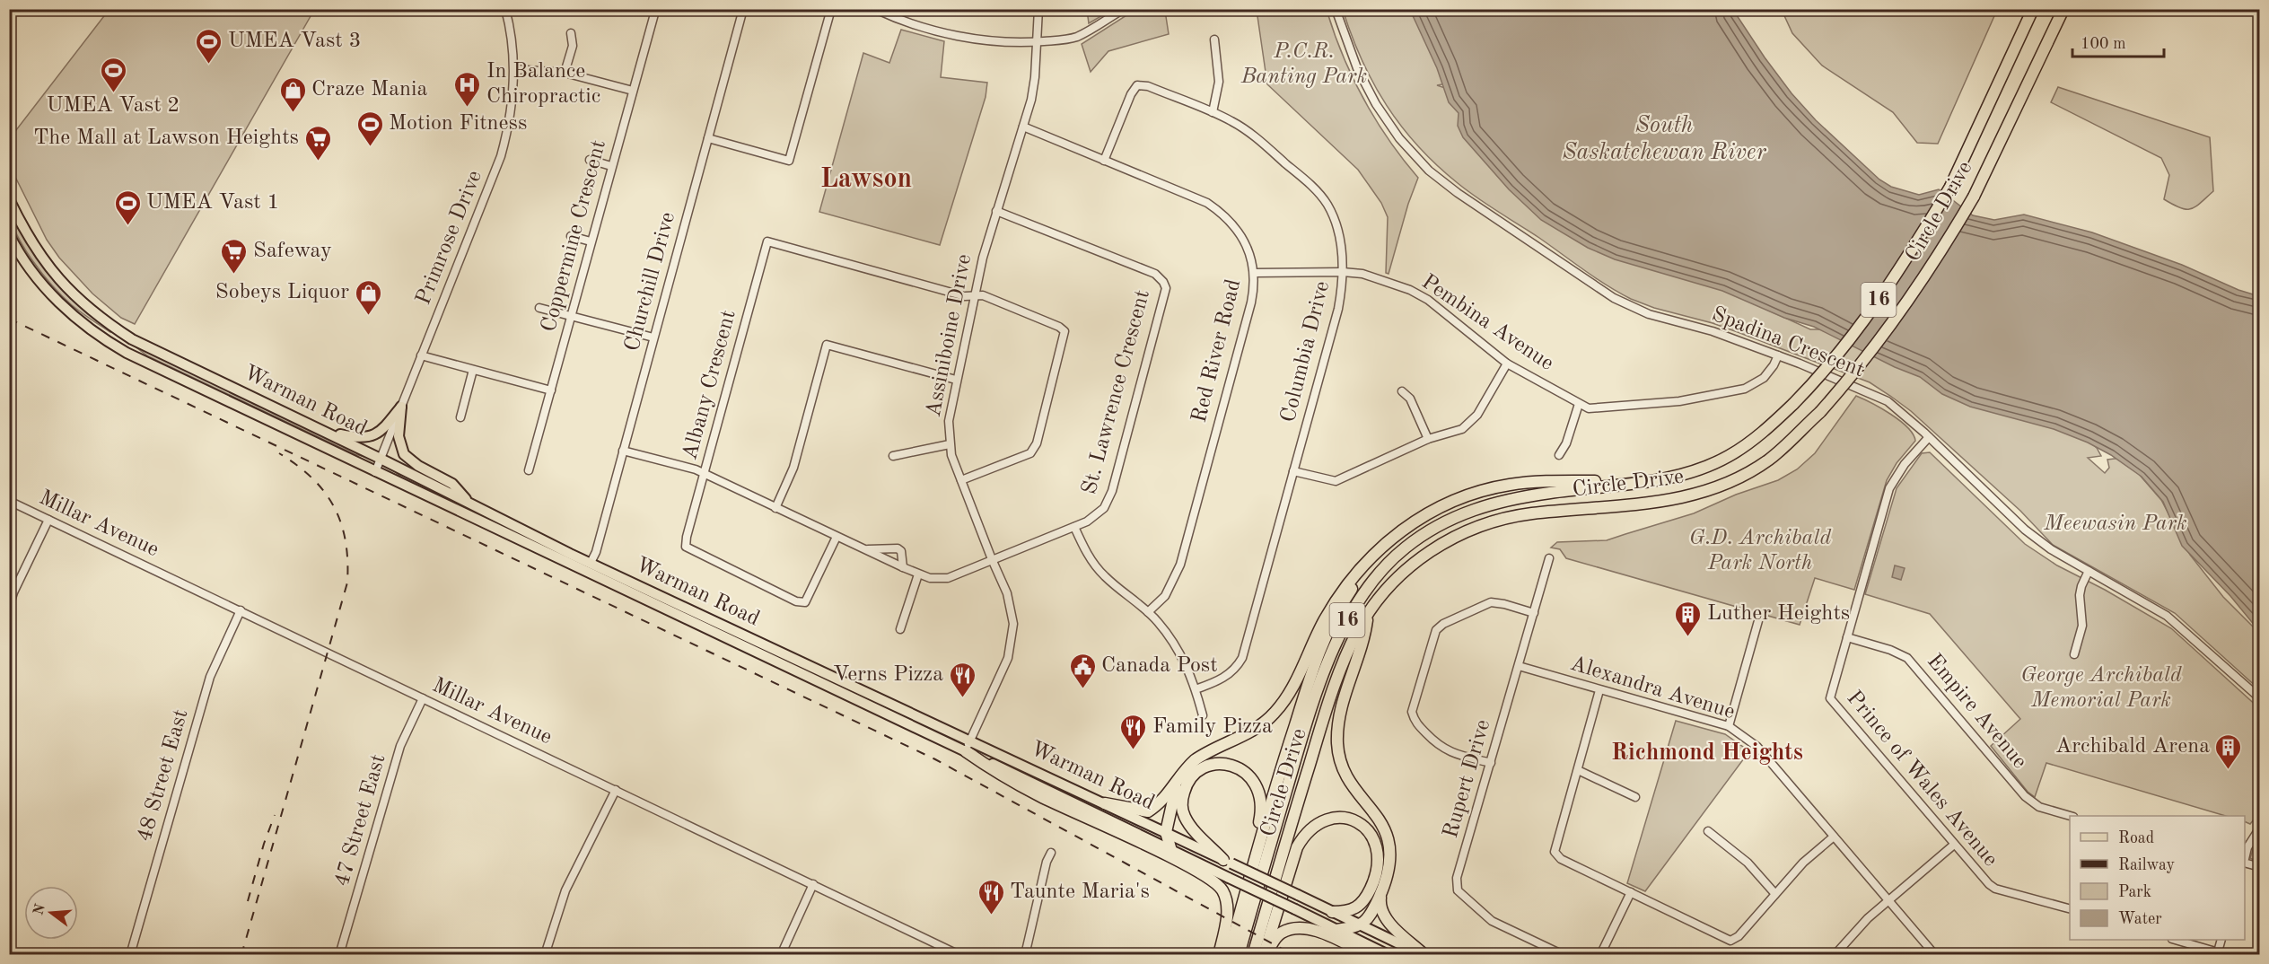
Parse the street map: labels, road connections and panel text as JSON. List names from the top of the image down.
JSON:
{
  "streets": {
    "highway": ["Circle Drive", "16"],
    "main road": ["Warman Road"],
    "street": [
      "Coppermine Crescent",
      "Primrose Drive",
      "Churchill Drive",
      "Pembina Avenue",
      "Assiniboine Drive",
      "Spadina Crescent",
      "Red River Road",
      "Columbia Drive",
      "Albany Crescent",
      "St. Lawrence Crescent",
      "Millar Avenue",
      "Alexandra Avenue",
      "Empire Avenue",
      "48 Street East",
      "Rupert Drive",
      "Prince of Wales Avenue",
      "47 Street East"
    ]
  },
  "crossings": [
    ["Primrose Drive", "Warman Road"],
    ["Churchill Drive", "St. Lawrence Crescent"],
    ["Churchill Drive", "Warman Road"],
    ["Pembina Avenue", "Spadina Crescent"],
    ["Pembina Avenue", "Red River Road"],
    ["Pembina Avenue", "Columbia Drive"],
    ["Assiniboine Drive", "Red River Road"],
    ["Assiniboine Drive", "Albany Crescent"],
    ["Assiniboine Drive", "St. Lawrence Crescent"],
    ["Assiniboine Drive", "Warman Road"],
    ["Spadina Crescent", "Prince of Wales Avenue"],
    ["Red River Road", "Columbia Drive"],
    ["Albany Crescent", "St. Lawrence Crescent"],
    ["Millar Avenue", "48 Street East"],
    ["Millar Avenue", "47 Street East"],
    ["Alexandra Avenue", "Rupert Drive"],
    ["Empire Avenue", "Prince of Wales Avenue"]
  ],
  "districts": ["Lawson", "Richmond Heights"],
  "water": ["South Saskatchewan River"],
  "parks": [
    "P.C.R. Banting Park",
    "Meewasin Park",
    "G.D. Archibald Park North",
    "George Archibald Memorial Park"
  ],
  "places": {
    "sports": [
      "UMEA Vast 3",
      "UMEA Vast 2",
      "Motion Fitness",
      "UMEA Vast 1"
    ],
    "hospital": ["In Balance Chiropractic"],
    "shop": ["Craze Mania", "Sobeys Liquor"],
    "supermarket": ["The Mall at Lawson Heights", "Safeway"],
    "building": ["Luther Heights", "Archibald Arena"],
    "public building": ["Canada Post"],
    "restaurant": ["Verns Pizza", "Family Pizza", "Taunte Maria's"]
  },
  "legend": [
    "Road",
    "Railway",
    "Park",
    "Water"
  ],
  "scale_bar": "100 m",
  "north": "left"
}
